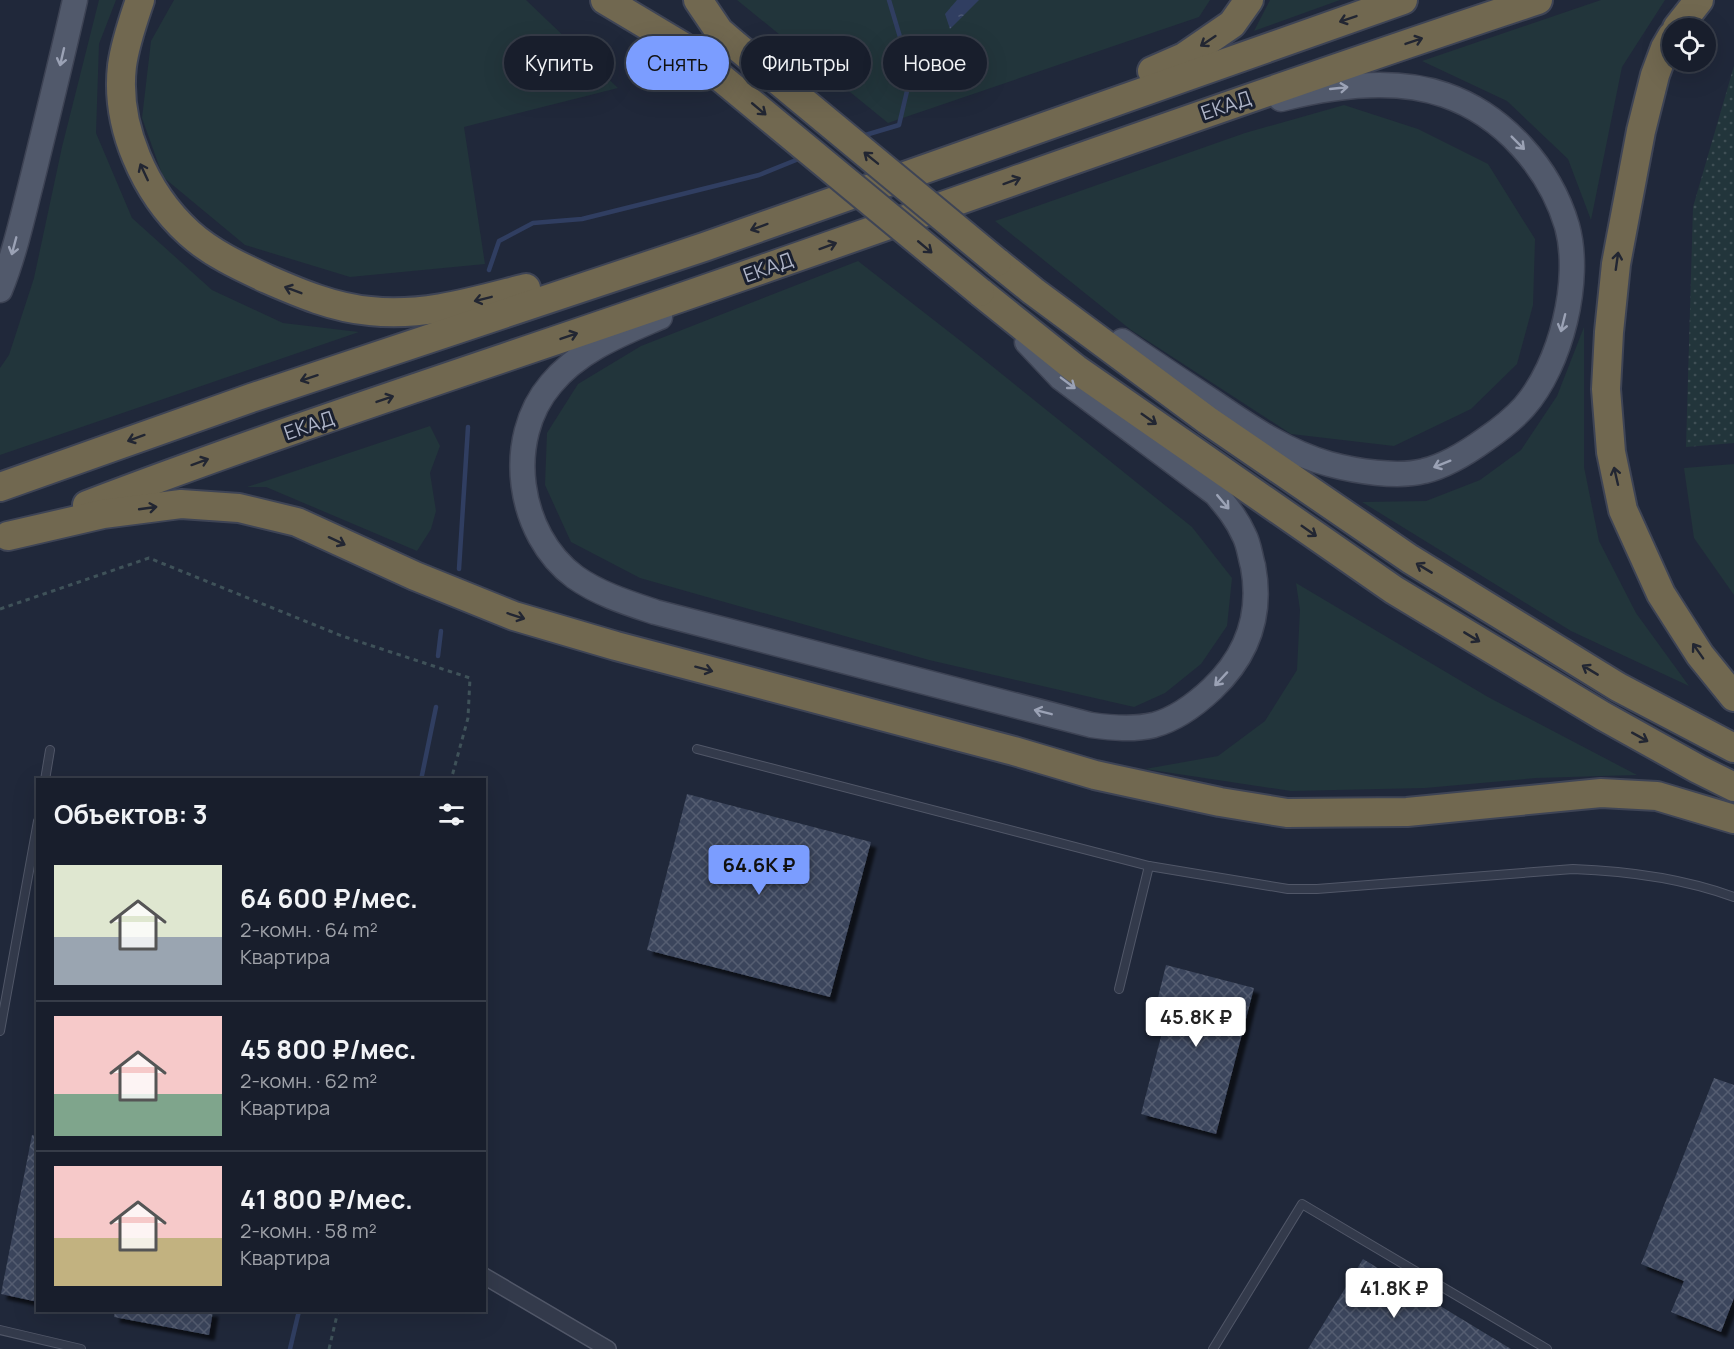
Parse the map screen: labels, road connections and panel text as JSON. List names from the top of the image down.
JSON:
{
  "streets": {
    "highway": ["ЕКАД"]
  },
  "page": {
    "chip": [
      "Купить",
      "Снять",
      "Фильтры",
      "Новое"
    ],
    "heading": "Объектов: 3",
    "price": ["64.6K ₽", "45.8K ₽", "41.8K ₽"],
    "list": [
      {
        "name": "64 600 ₽/мес.",
        "note": "2-комн. · 64 m² · Квартира"
      },
      {
        "name": "45 800 ₽/мес.",
        "note": "2-комн. · 62 m² · Квартира"
      },
      {
        "name": "41 800 ₽/мес.",
        "note": "2-комн. · 58 m² · Квартира"
      }
    ]
  }
}
